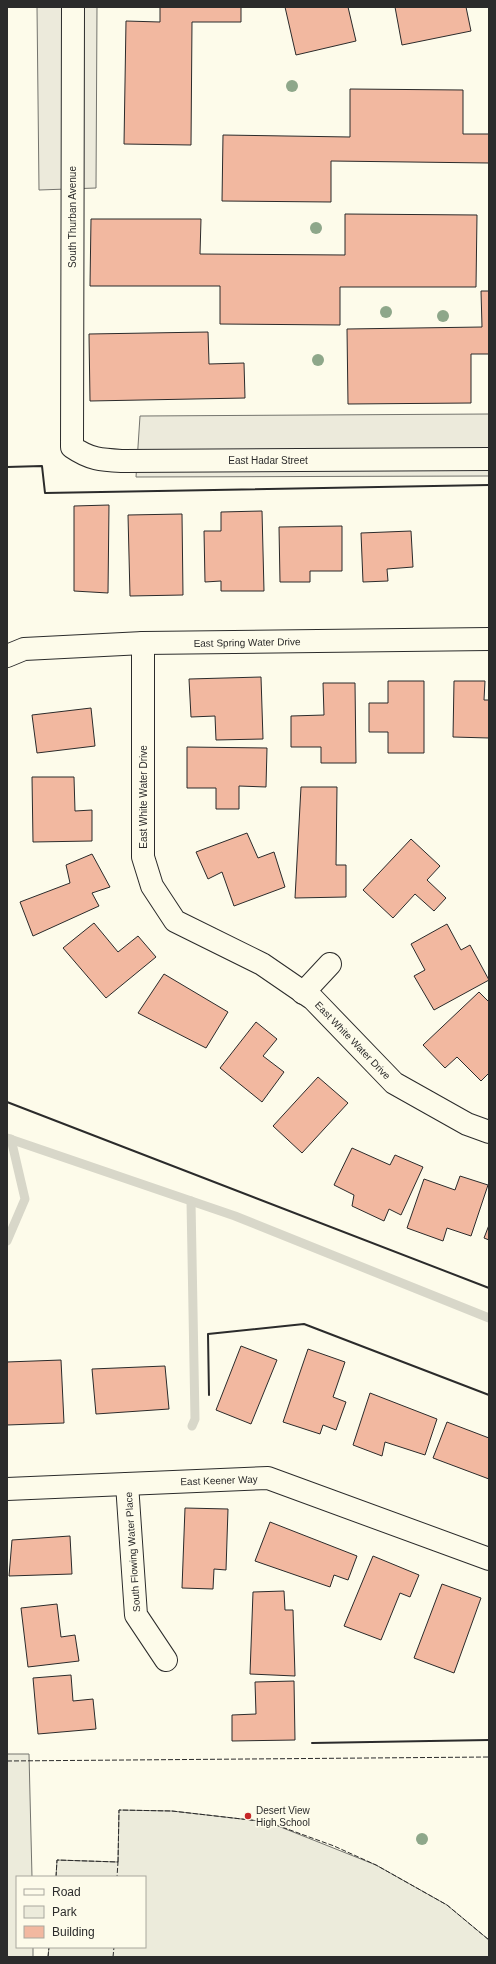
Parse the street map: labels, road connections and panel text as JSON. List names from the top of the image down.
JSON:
{
  "streets": {
    "street": [
      "South Thurban Avenue",
      "East Hadar Street",
      "East Spring Water Drive",
      "East White Water Drive",
      "East Keener Way",
      "South Flowing Water Place"
    ]
  },
  "crossings": [
    ["South Thurban Avenue", "East Hadar Street"],
    ["East Spring Water Drive", "East White Water Drive"],
    ["East Keener Way", "South Flowing Water Place"]
  ],
  "places": ["Desert View High School"],
  "legend": ["Road", "Park", "Building"]
}
